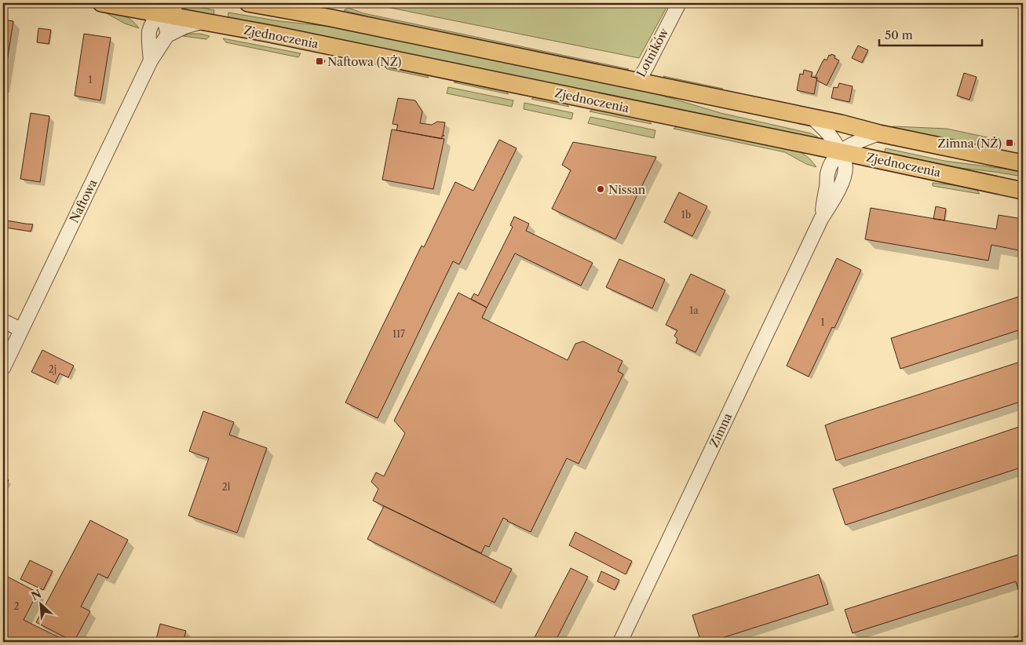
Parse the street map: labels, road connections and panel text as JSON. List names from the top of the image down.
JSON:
{
  "streets": {
    "main road": ["Zjednoczenia"],
    "street": ["Lotników", "Naftowa", "Zimna"]
  },
  "crossings": [
    ["Zjednoczenia", "Zimna"]
  ],
  "places": {
    "transit": ["Naftowa (NŻ)", "Zimna (NŻ)"],
    "other": ["Nissan"]
  },
  "house_numbers": [
    "1",
    "1b",
    "1a",
    "1",
    "117",
    "2j",
    "2l",
    "2"
  ],
  "scale_bar": "50 m",
  "north": "top left"
}
